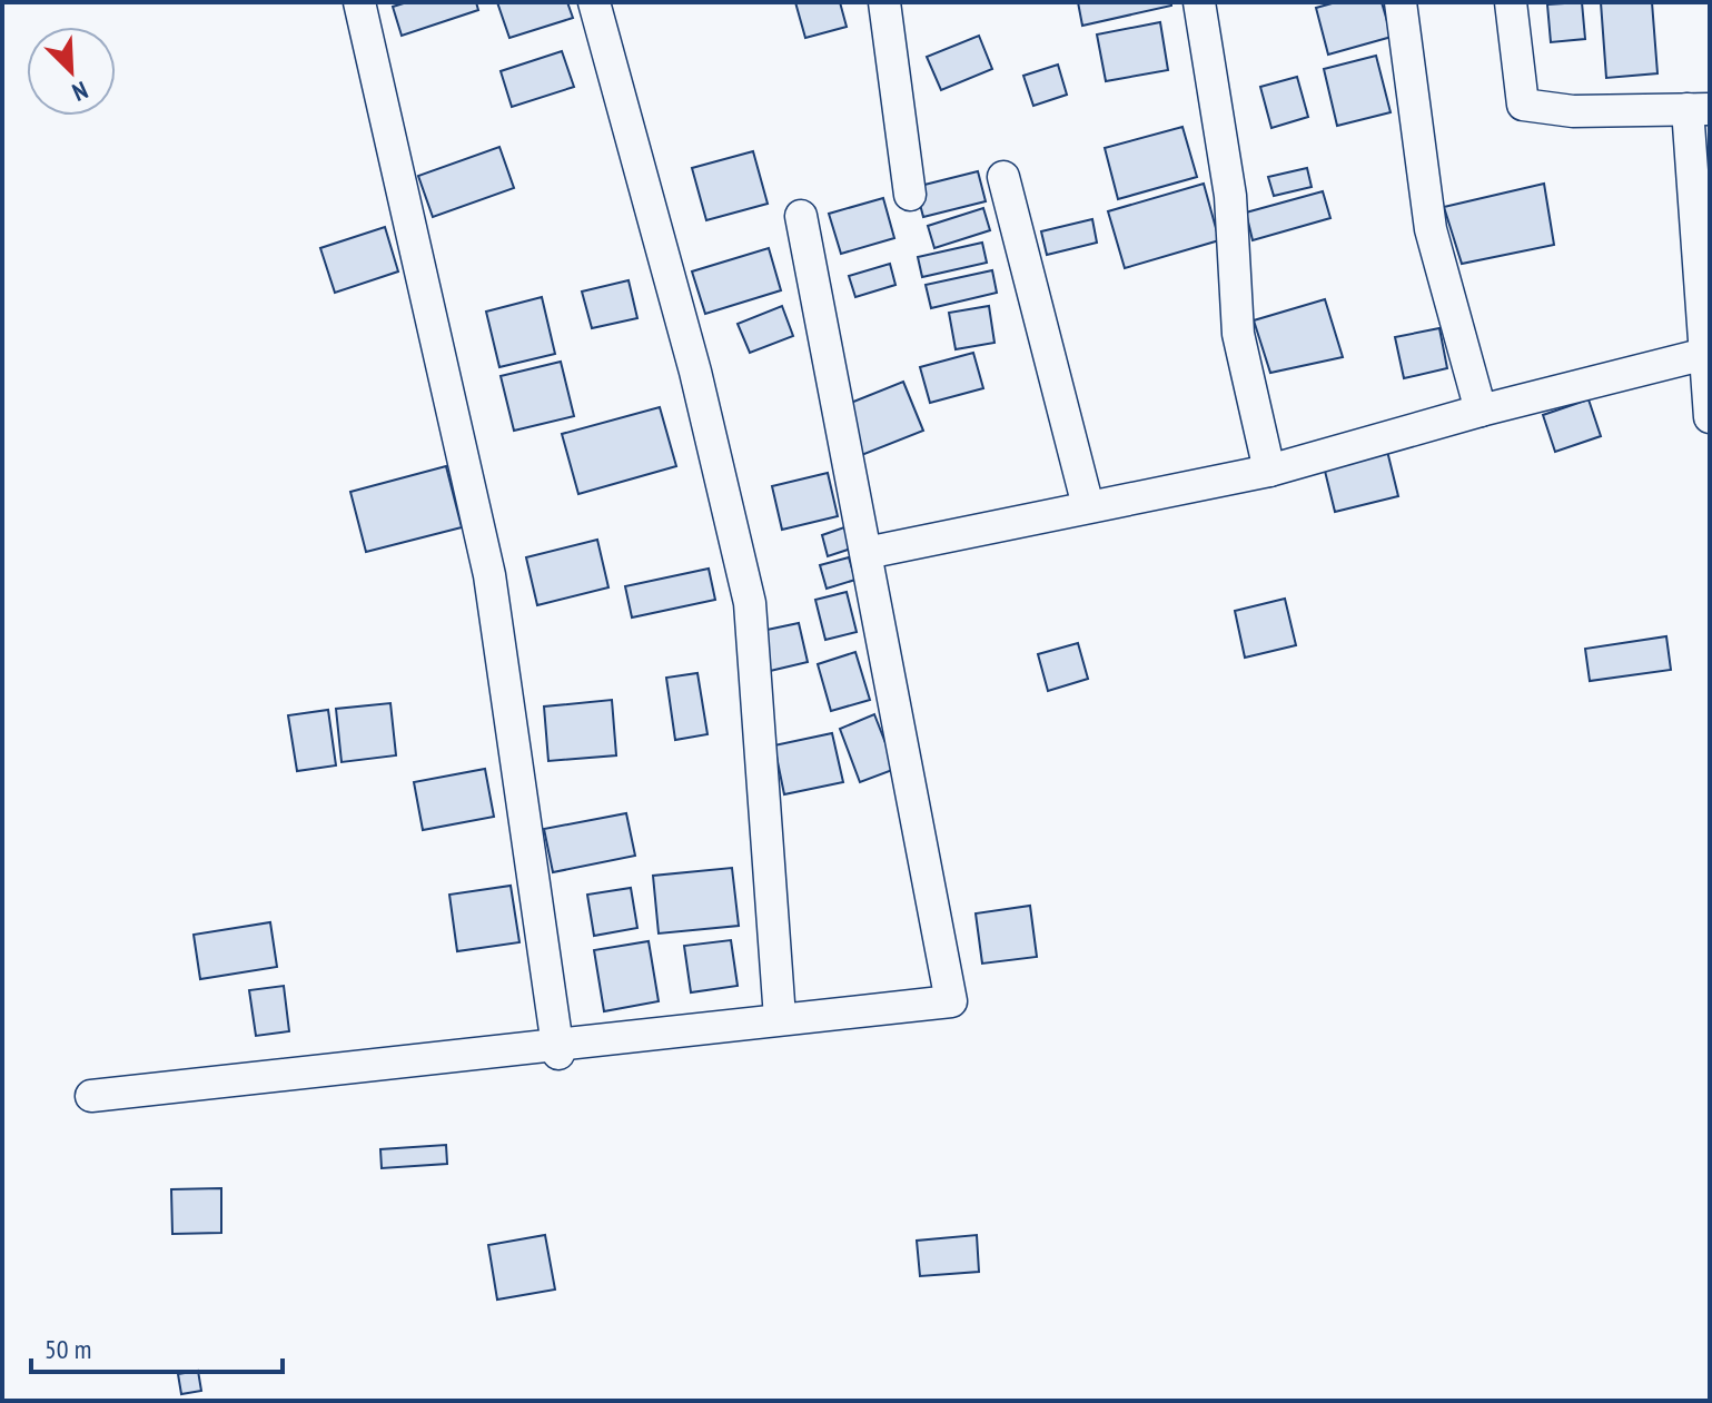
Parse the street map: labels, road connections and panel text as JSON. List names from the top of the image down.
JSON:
{
  "scale_bar": "50 m",
  "north": "bottom right"
}
